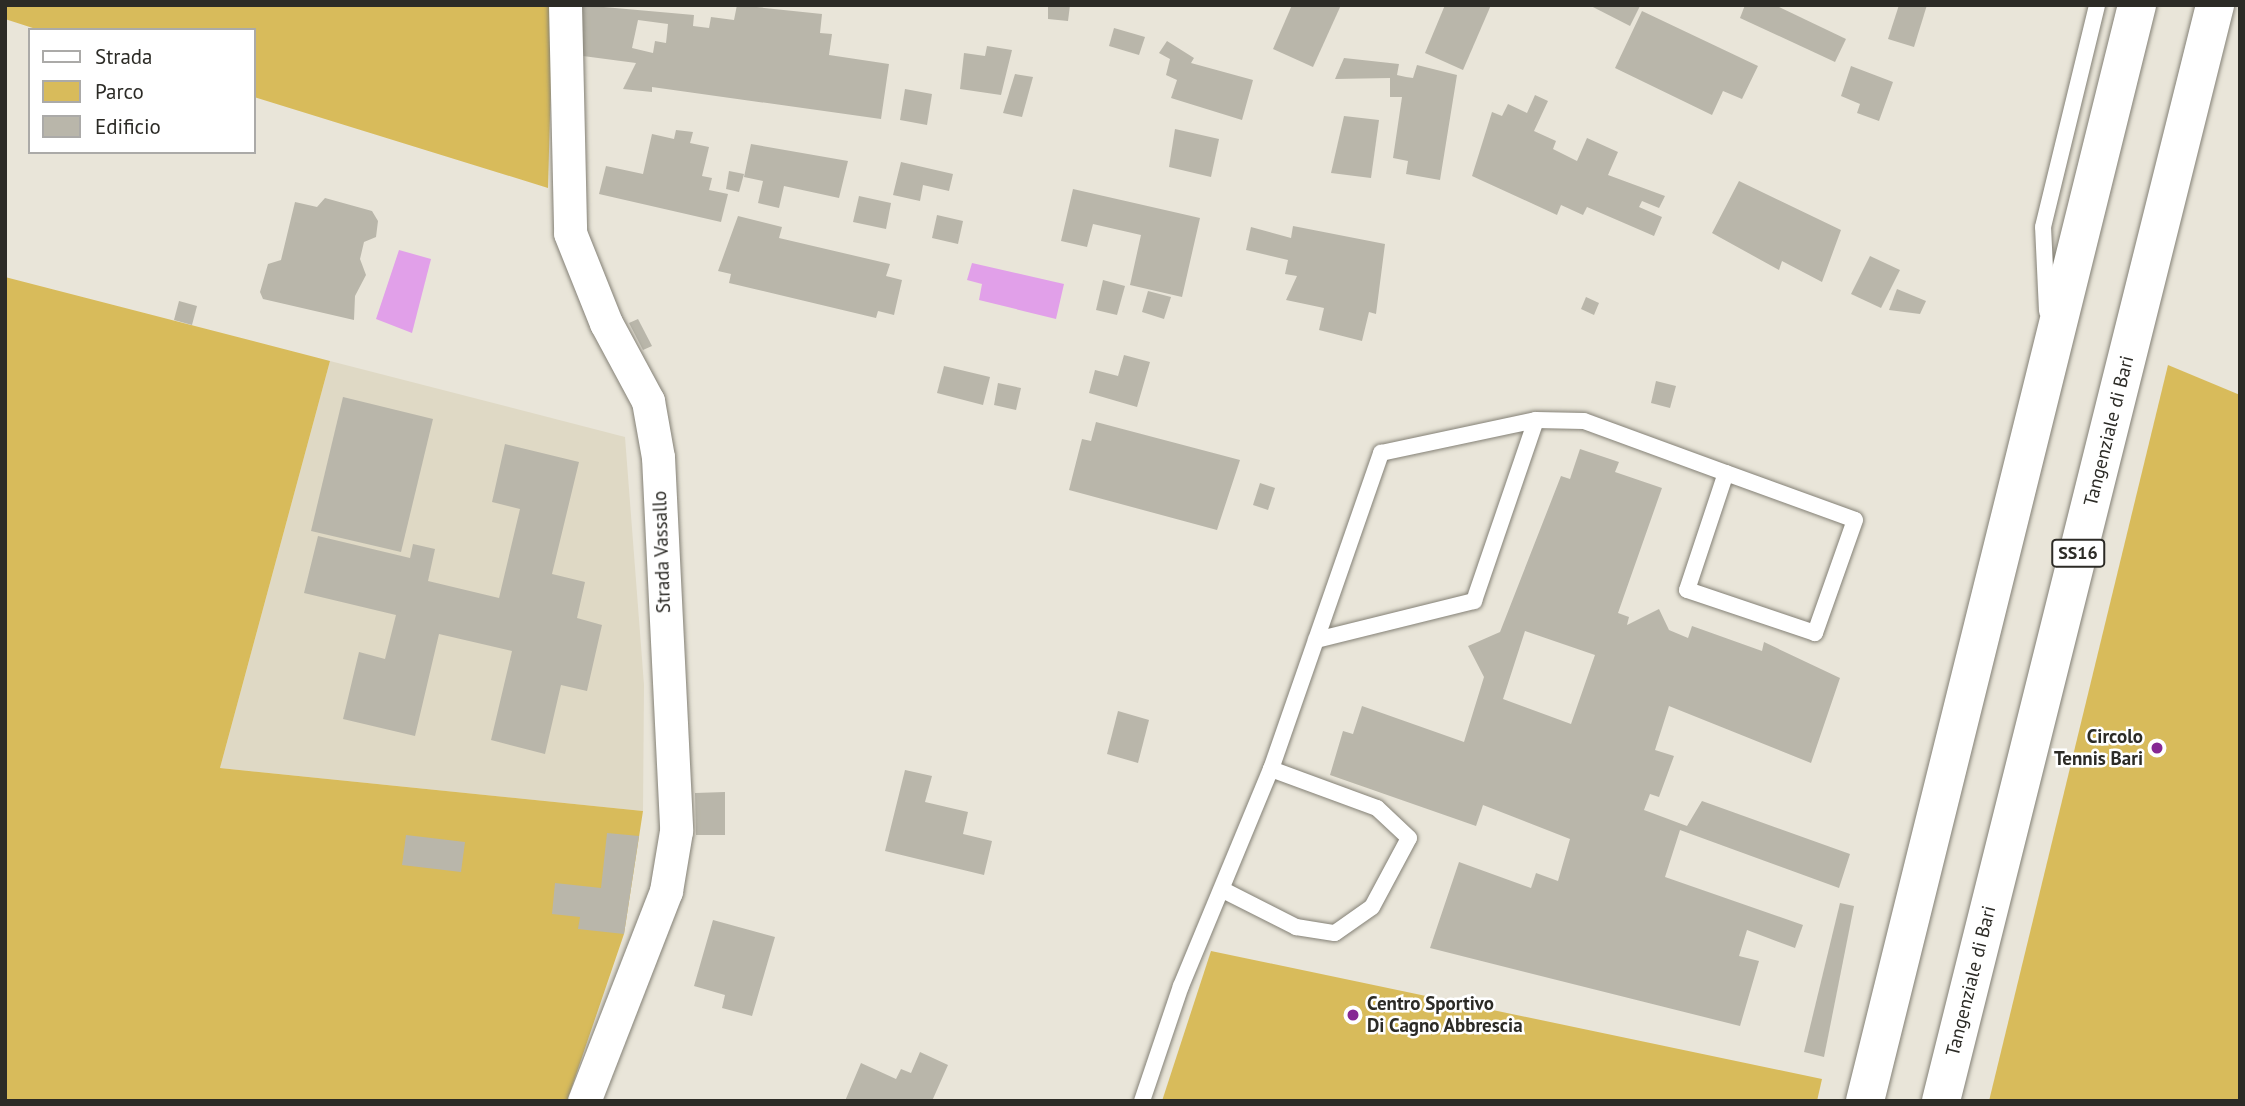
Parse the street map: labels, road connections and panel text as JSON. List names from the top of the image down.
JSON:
{
  "streets": {
    "highway": ["Tangenziale di Bari", "SS16"],
    "street": ["Strada Vassallo"]
  },
  "places": ["Circolo Tennis Bari", "Centro Sportivo Di Cagno Abbrescia"],
  "legend": ["Strada", "Parco", "Edificio"]
}
